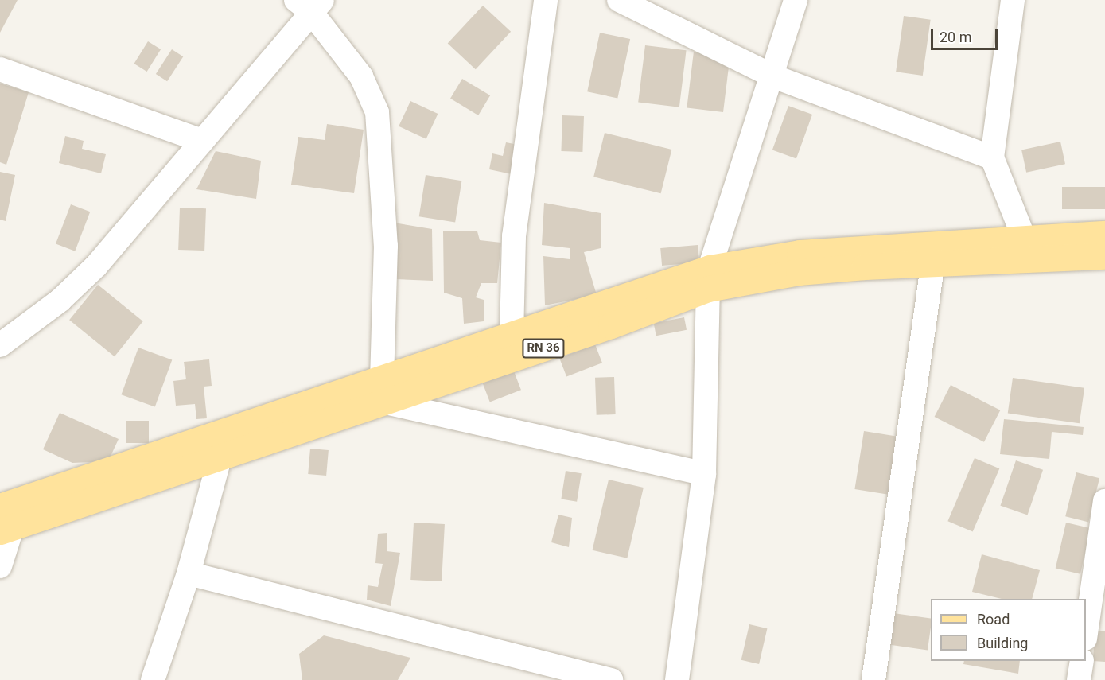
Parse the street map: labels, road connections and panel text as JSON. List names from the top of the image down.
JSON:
{
  "streets": {
    "main road": ["RN 36"]
  },
  "legend": ["Road", "Building"],
  "scale_bar": "20 m"
}
